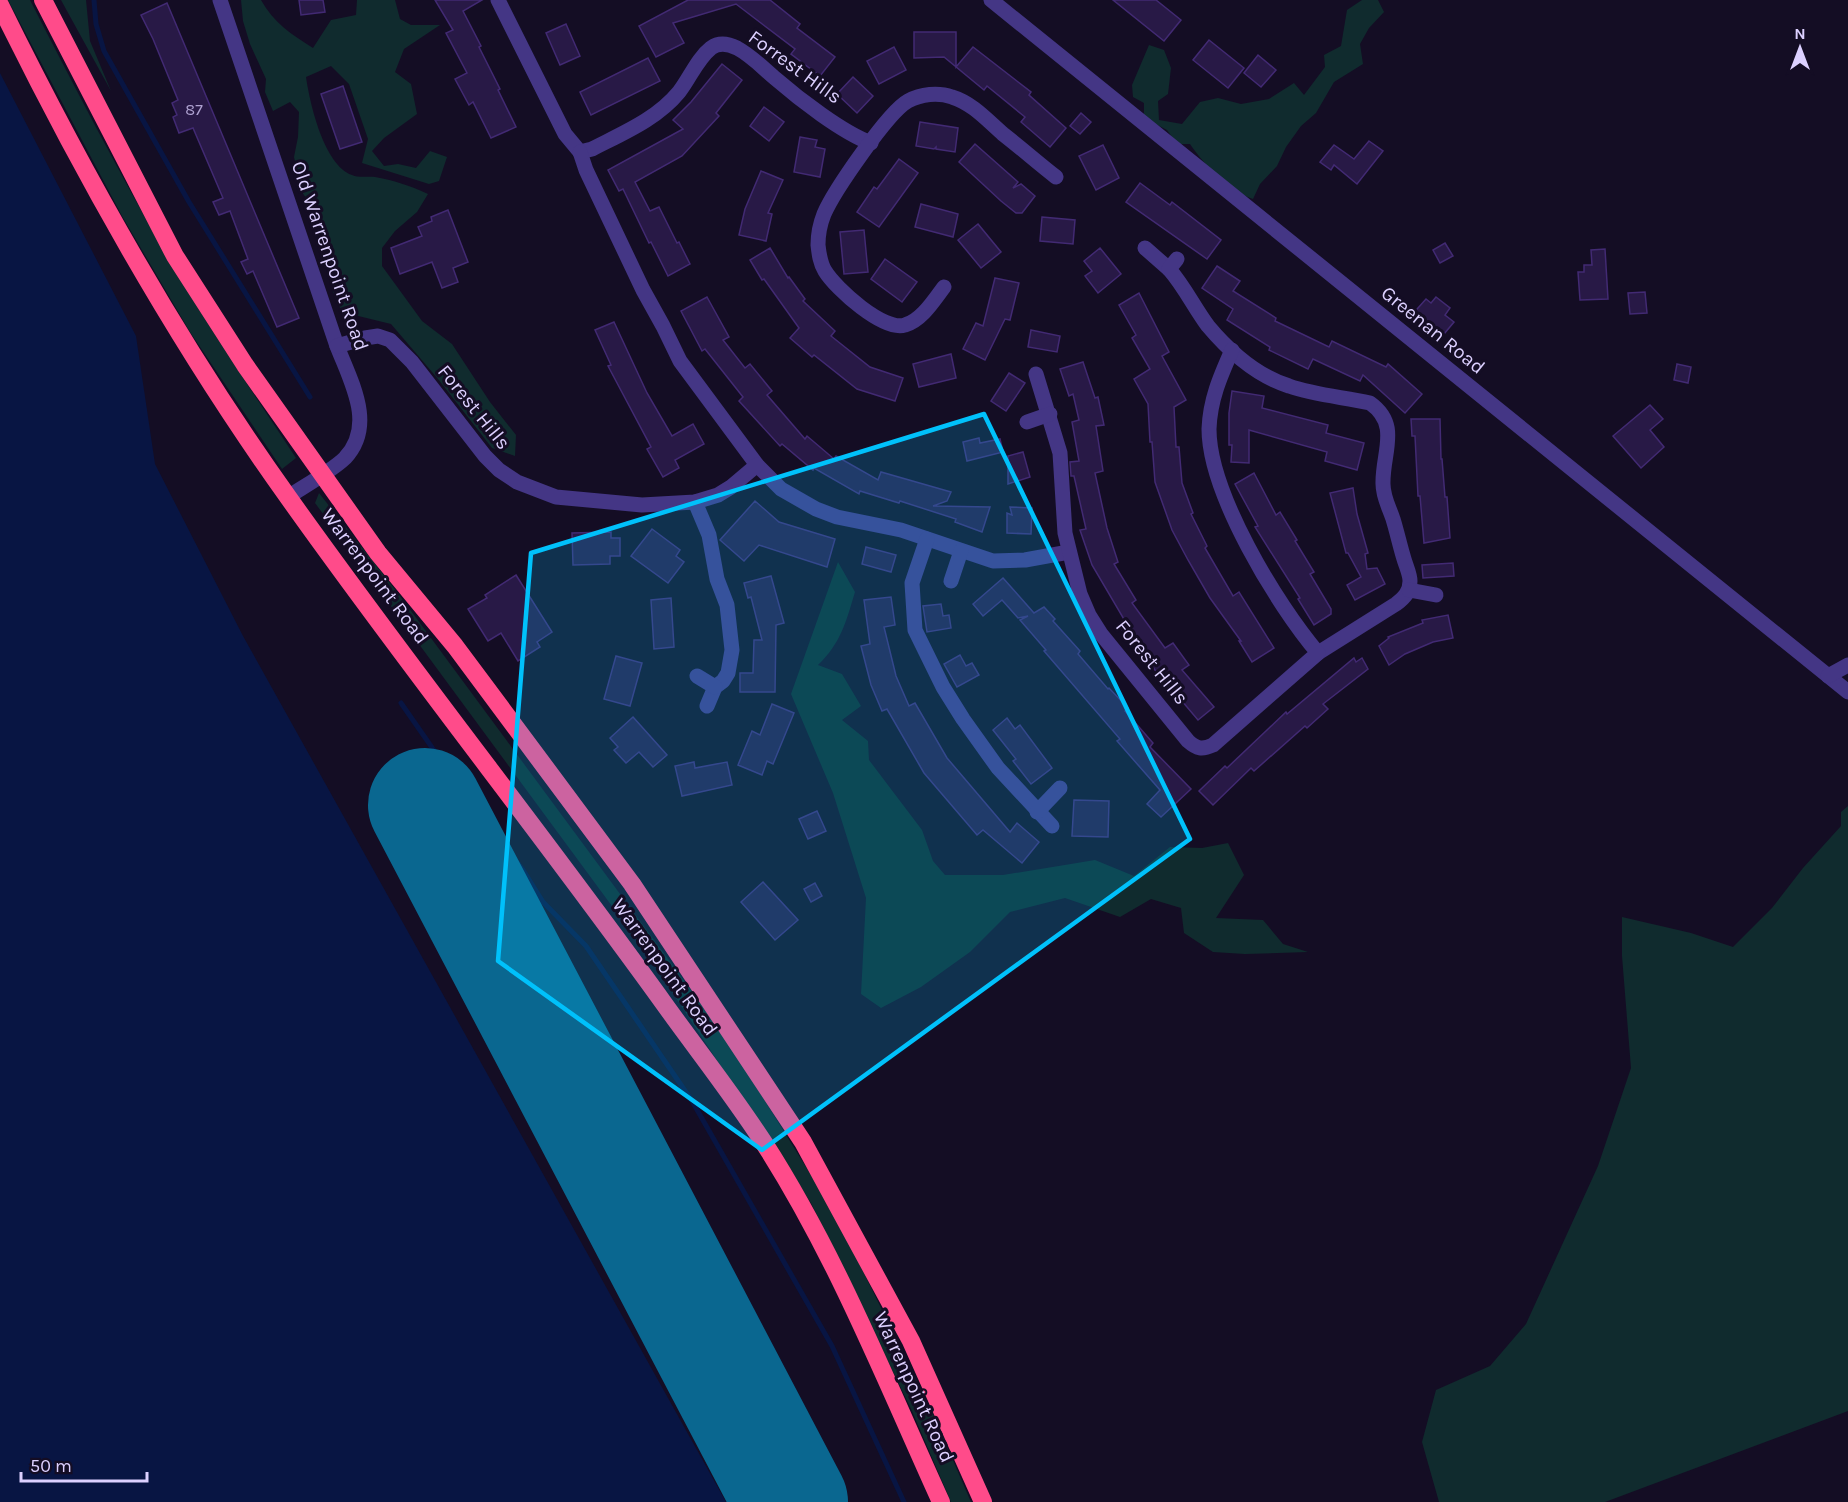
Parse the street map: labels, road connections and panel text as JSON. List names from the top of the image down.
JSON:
{
  "streets": {
    "highway": ["Warrenpoint Road"],
    "street": [
      "Forrest Hills",
      "Old Warrenpoint Road",
      "Greenan Road",
      "Forest Hills"
    ]
  },
  "crossings": [
    ["Old Warrenpoint Road", "Forest Hills"],
    ["Old Warrenpoint Road", "Warrenpoint Road"]
  ],
  "house_numbers": ["87"],
  "scale_bar": "50 m",
  "north": "top"
}
